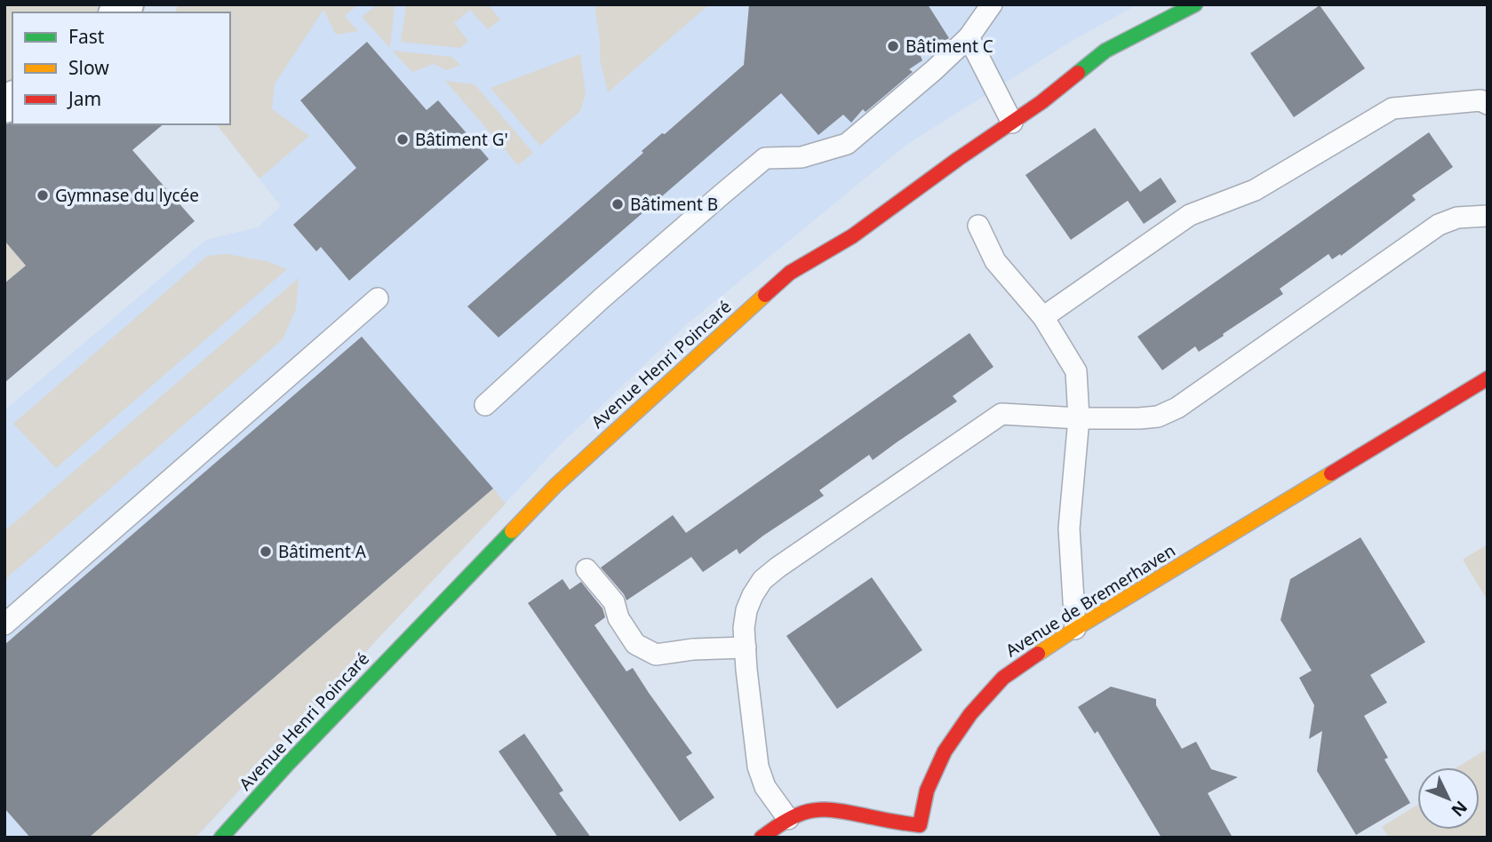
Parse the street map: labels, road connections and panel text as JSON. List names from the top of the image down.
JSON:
{
  "streets": {
    "street": ["Avenue Henri Poincaré", "Avenue de Bremerhaven"]
  },
  "places": [
    "Bâtiment C",
    "Bâtiment G'",
    "Gymnase du lycée",
    "Bâtiment B",
    "Bâtiment A"
  ],
  "legend": ["Fast", "Slow", "Jam"],
  "north": "bottom right"
}
